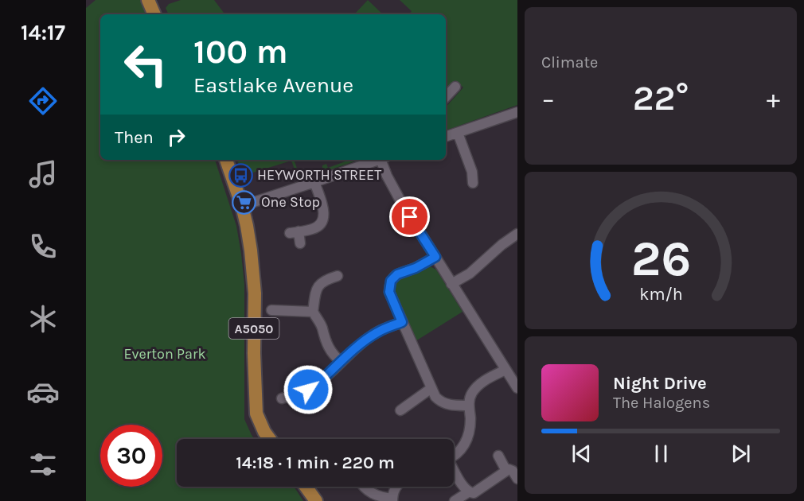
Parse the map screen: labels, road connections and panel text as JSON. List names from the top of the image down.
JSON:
{
  "streets": {
    "main road": ["A5050"]
  },
  "parks": ["Everton Park"],
  "places": {
    "bus stop": ["HEYWORTH STREET"],
    "supermarket": ["One Stop"]
  },
  "page": {
    "tabs": "14:17",
    "tile": "Climate",
    "turn": ["100 m", "Eastlake Avenue"],
    "heat": ["−", "22°", "+"],
    "then": "Then",
    "song": ["Night Drive", "The Halogens"],
    "limit": "30",
    "trip": "14:18 · 1 min · 220 m",
    "gauge": ["26", "km/h"]
  }
}
